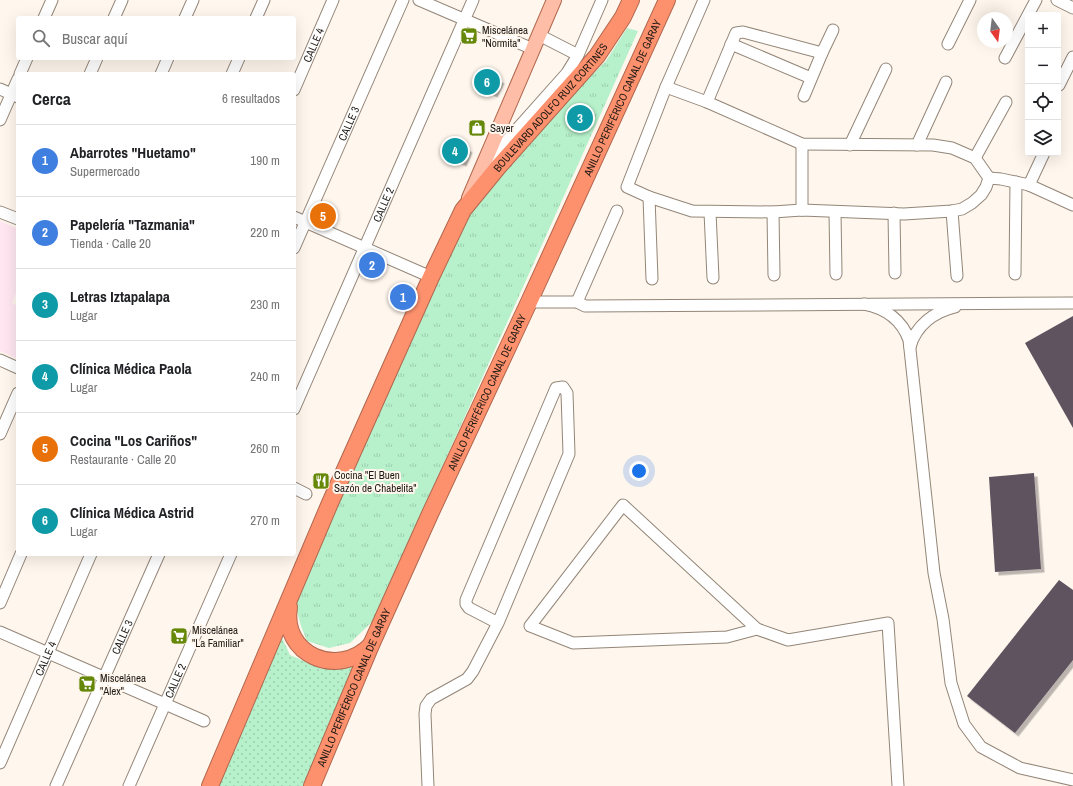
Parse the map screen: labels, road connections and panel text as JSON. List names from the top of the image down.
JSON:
{
  "streets": {
    "highway": ["ANILLO PERIFÉRICO CANAL DE GARAY", "BOULEVARD ADOLFO RUIZ CORTINES"],
    "street": ["CALLE 4", "CALLE 3", "CALLE 2"]
  },
  "places": {
    "supermarket": ["Miscelánea \"Normita\"", "Miscelánea \"La Familiar\"", "Miscelánea \"Alex\""],
    "shop": ["Sayer"],
    "restaurant": ["Cocina \"El Buen Sazón de Chabelita\""]
  },
  "north": "bottom",
  "page": {
    "map_buttons": ["+", "−"],
    "search": "Buscar aquí",
    "pins": [
      "6",
      "3",
      "4",
      "5",
      "2",
      "1"
    ],
    "heading": ["Cerca", "6 resultados"],
    "list": [
      {
        "mark": "1",
        "name": "Abarrotes \"Huetamo\"",
        "note": "Supermercado",
        "value": "190 m"
      },
      {
        "mark": "2",
        "name": "Papelería \"Tazmania\"",
        "note": "Tienda · Calle 20",
        "value": "220 m"
      },
      {
        "mark": "3",
        "name": "Letras Iztapalapa",
        "note": "Lugar",
        "value": "230 m"
      },
      {
        "mark": "4",
        "name": "Clínica Médica Paola",
        "note": "Lugar",
        "value": "240 m"
      },
      {
        "mark": "5",
        "name": "Cocina \"Los Cariños\"",
        "note": "Restaurante · Calle 20",
        "value": "260 m"
      },
      {
        "mark": "6",
        "name": "Clínica Médica Astrid",
        "note": "Lugar",
        "value": "270 m"
      }
    ]
  }
}
